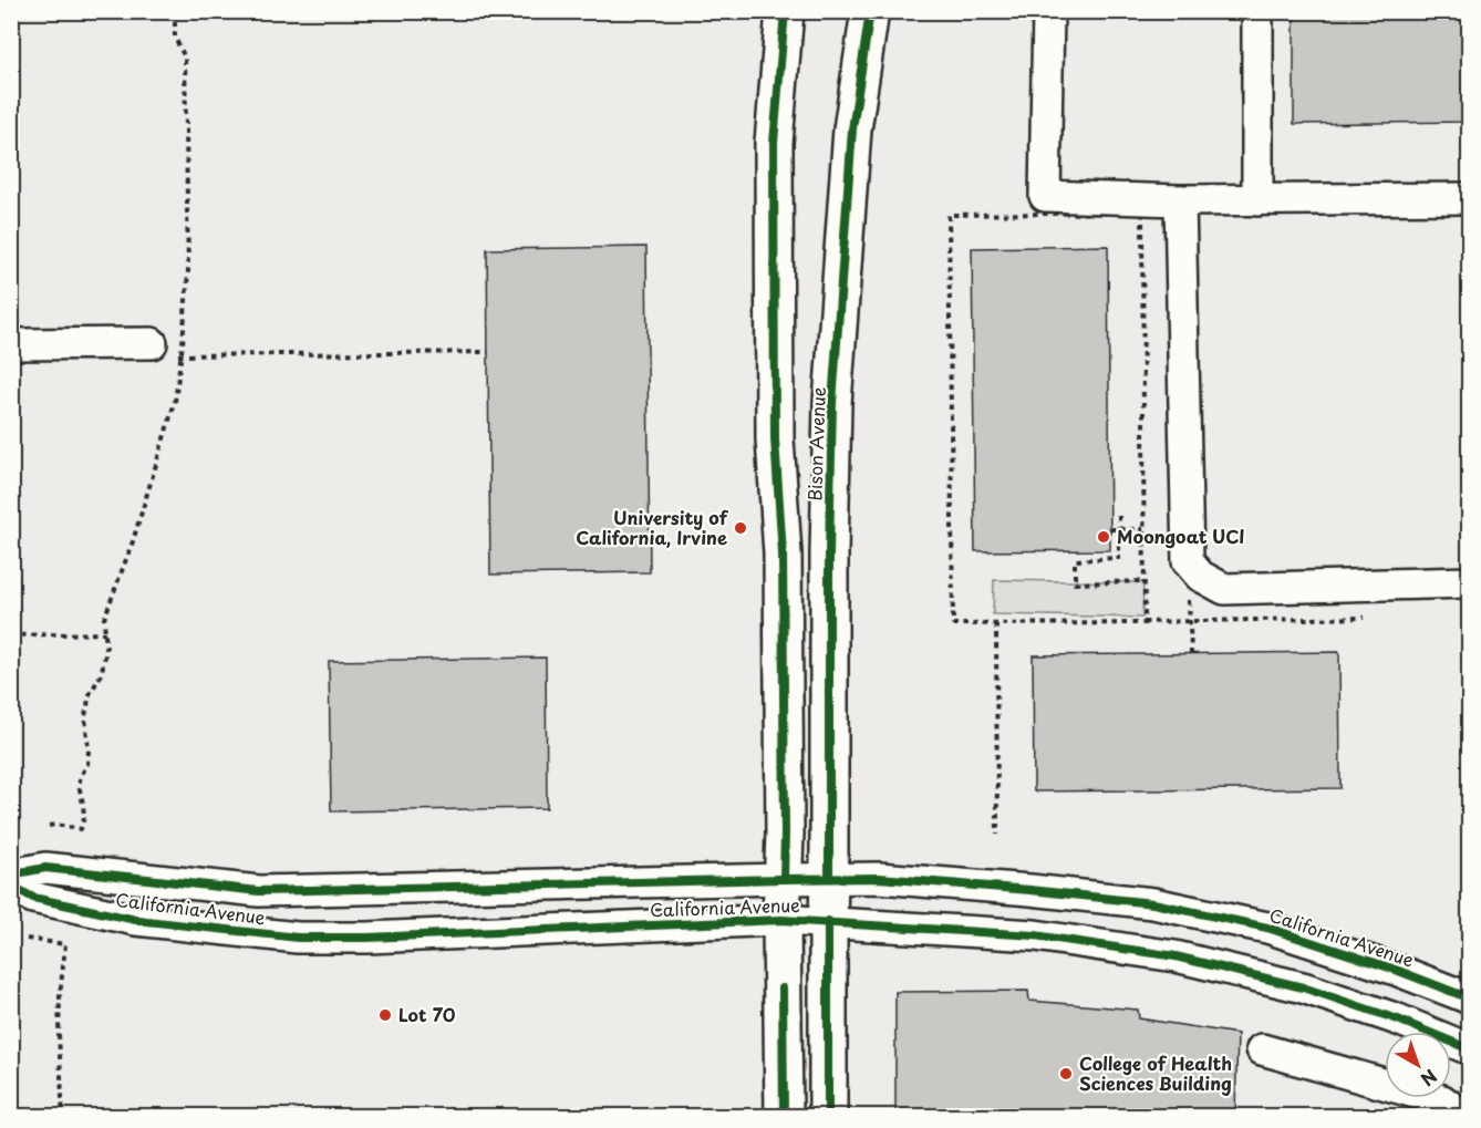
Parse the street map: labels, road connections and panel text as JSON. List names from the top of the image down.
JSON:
{
  "streets": {
    "main road": ["Bison Avenue"],
    "street": ["California Avenue"]
  },
  "crossings": [
    ["Bison Avenue", "California Avenue"]
  ],
  "places": [
    "University of California, Irvine",
    "Moongoat UCI",
    "Lot 70",
    "College of Health Sciences Building"
  ],
  "north": "bottom right"
}
